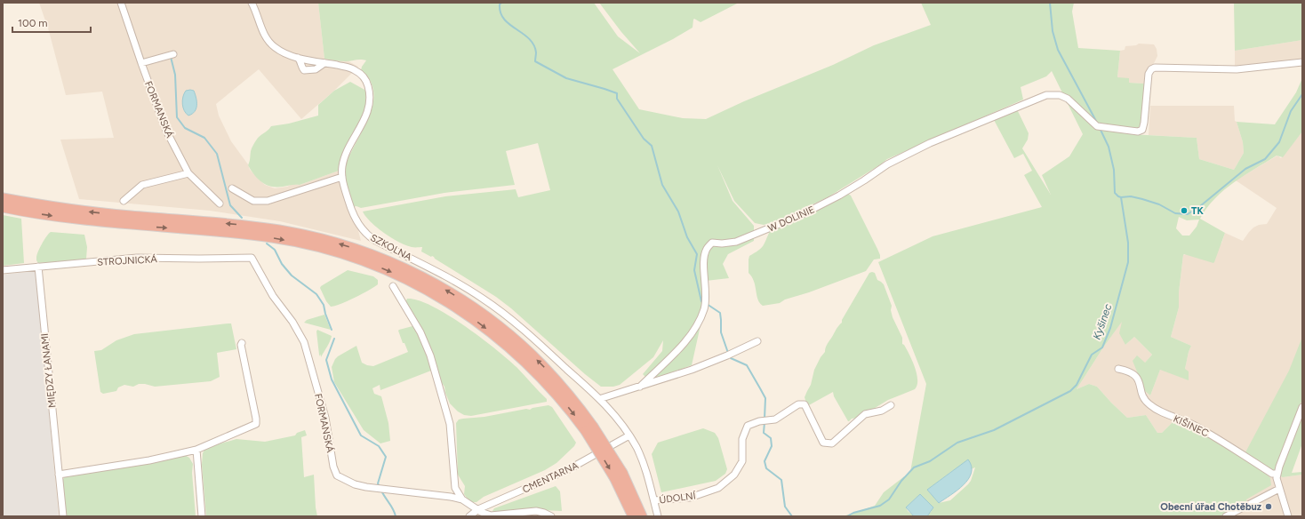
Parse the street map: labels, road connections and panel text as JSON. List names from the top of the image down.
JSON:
{
  "streets": {
    "street": [
      "FORMANSKÁ",
      "W DOLINIE",
      "SZKOLNA",
      "STROJNICKÁ",
      "MIĘDZY ŁANAMI",
      "KIŠINEC",
      "CMENTARNA",
      "ÚDOLNÍ"
    ]
  },
  "crossings": [
    ["FORMANSKÁ", "STROJNICKÁ"],
    ["SZKOLNA", "CMENTARNA"],
    ["SZKOLNA", "ÚDOLNÍ"],
    ["STROJNICKÁ", "MIĘDZY ŁANAMI"]
  ],
  "water": ["Kyšinec"],
  "places": ["TK", "Obecní úřad Chotěbuz"],
  "scale_bar": "100 m"
}
